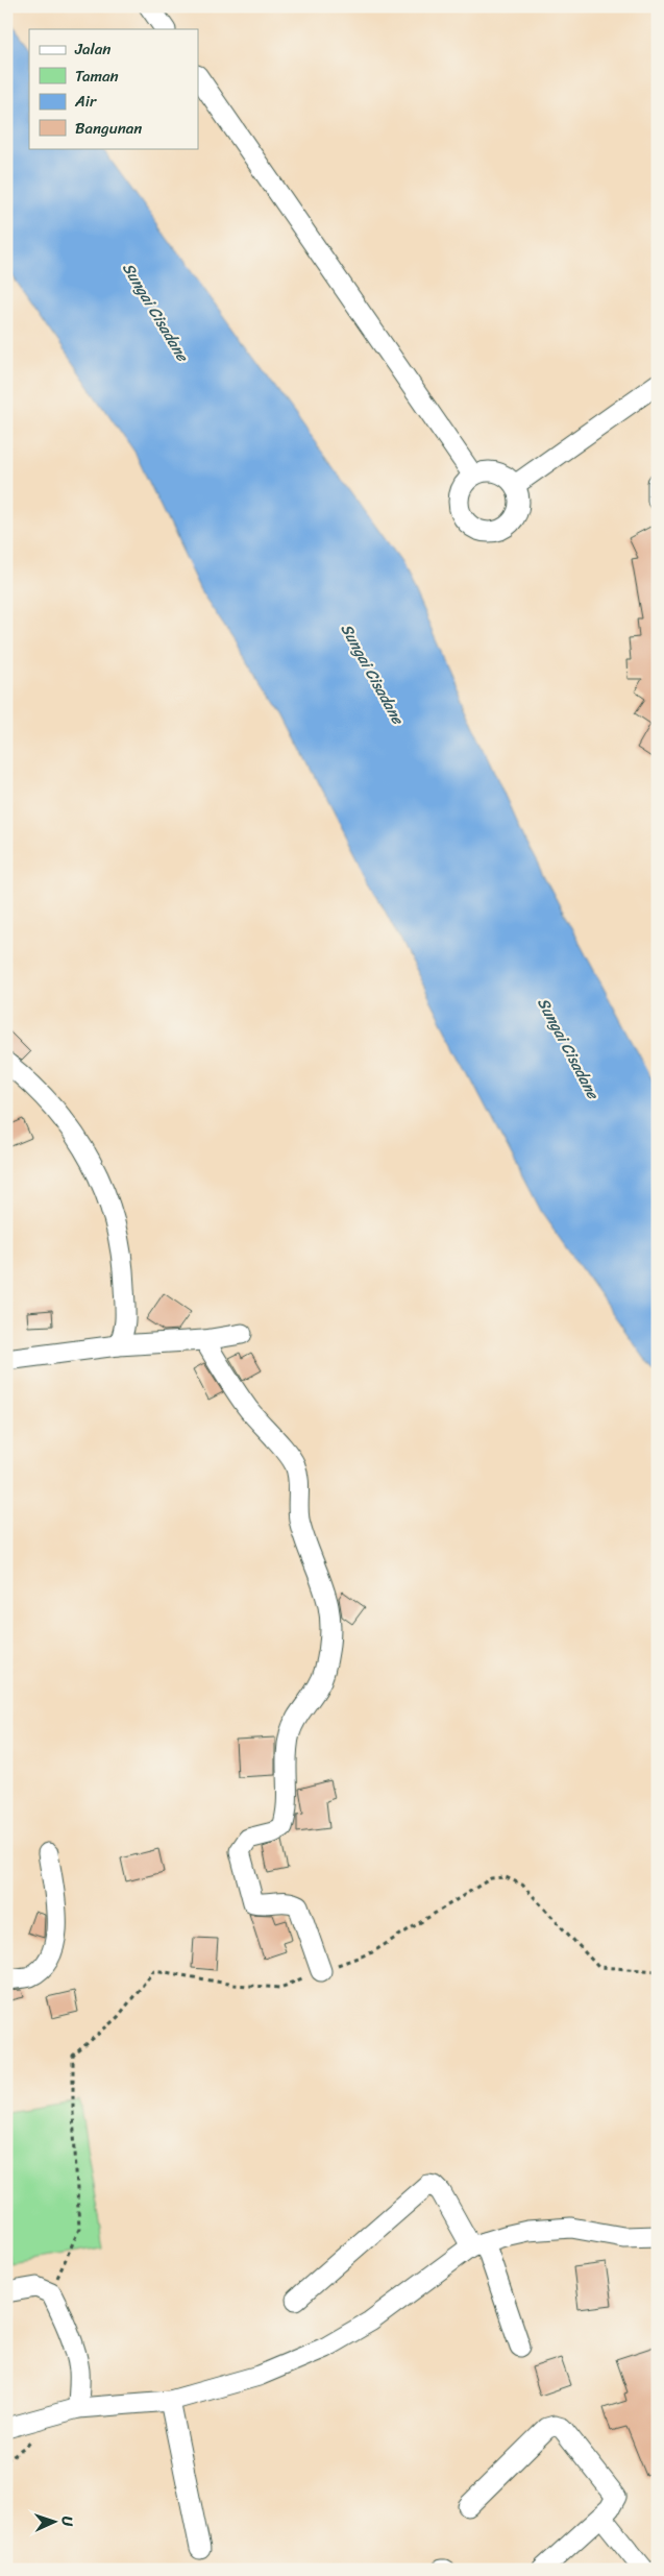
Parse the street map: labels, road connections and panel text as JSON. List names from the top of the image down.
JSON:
{
  "water": ["Sungai Cisadane"],
  "legend": [
    "Jalan",
    "Taman",
    "Air",
    "Bangunan"
  ],
  "north": "right"
}
